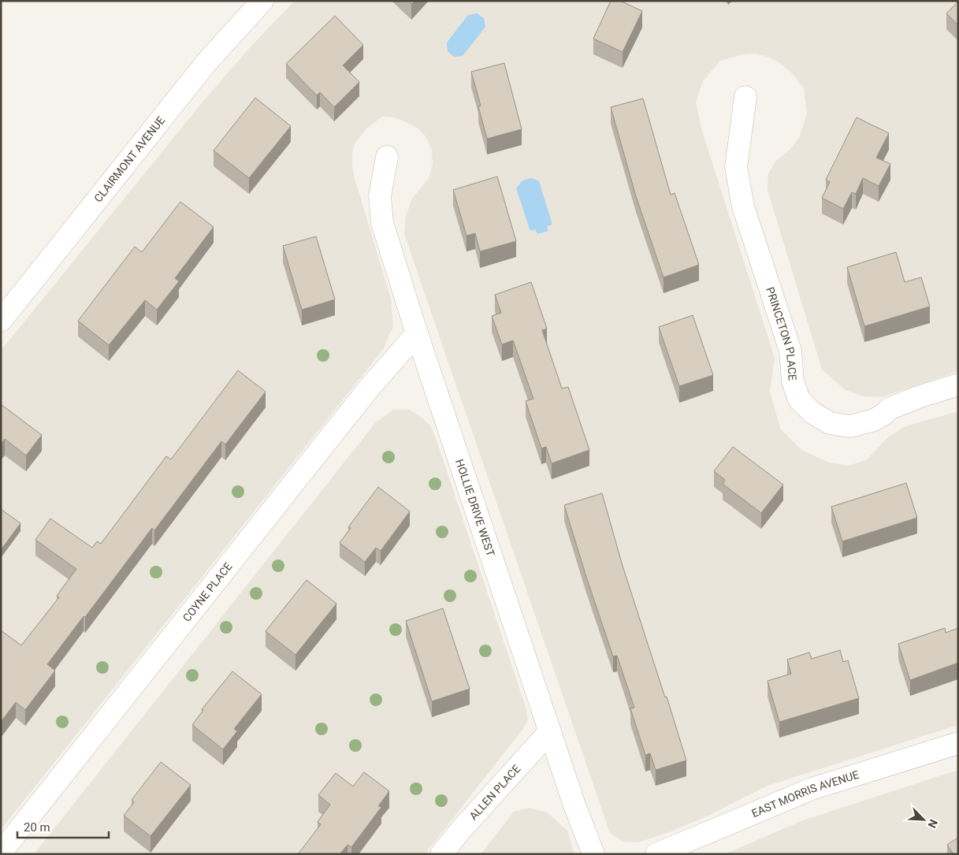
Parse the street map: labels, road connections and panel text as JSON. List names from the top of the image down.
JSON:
{
  "streets": {
    "street": [
      "CLAIRMONT AVENUE",
      "PRINCETON PLACE",
      "HOLLIE DRIVE WEST",
      "COYNE PLACE",
      "ALLEN PLACE",
      "EAST MORRIS AVENUE"
    ]
  },
  "crossings": [
    ["HOLLIE DRIVE WEST", "COYNE PLACE"],
    ["HOLLIE DRIVE WEST", "ALLEN PLACE"]
  ],
  "scale_bar": "20 m",
  "north": "bottom right"
}
